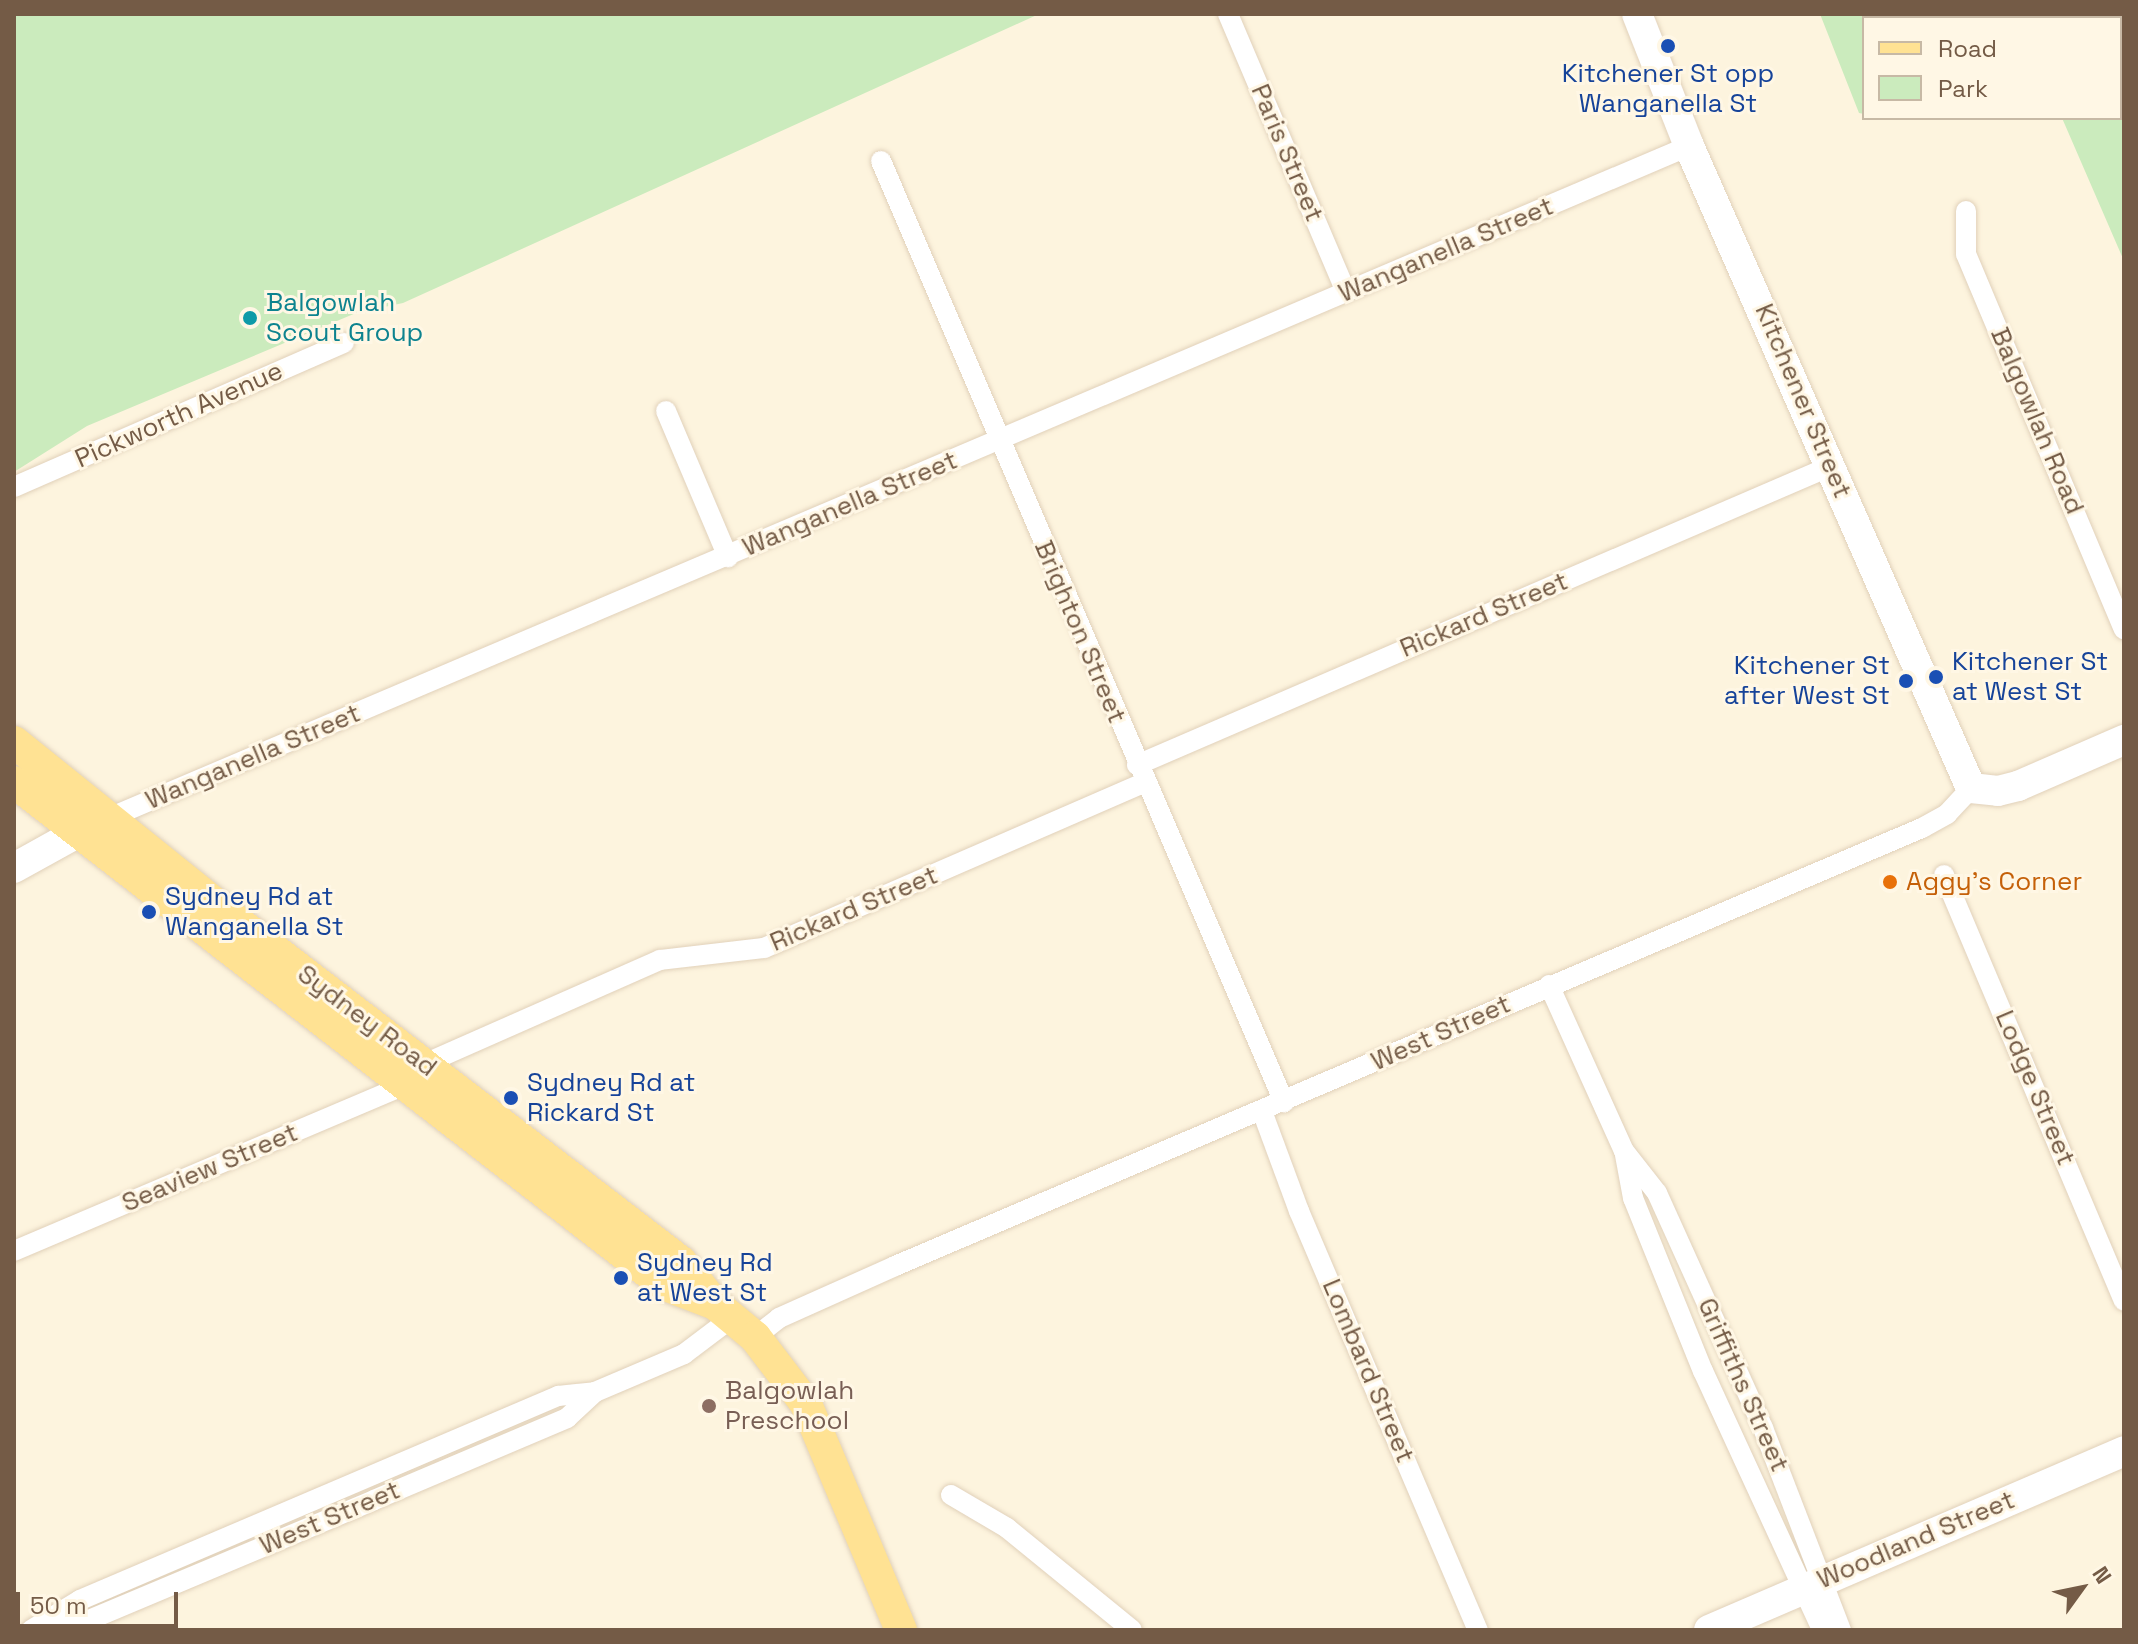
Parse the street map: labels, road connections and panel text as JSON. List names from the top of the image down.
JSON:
{
  "streets": {
    "main road": ["Sydney Road"],
    "street": [
      "Paris Street",
      "Wanganella Street",
      "Kitchener Street",
      "Pickworth Avenue",
      "Balgowlah Road",
      "Rickard Street",
      "Brighton Street",
      "West Street",
      "Lodge Street",
      "Seaview Street",
      "Lombard Street",
      "Griffiths Street",
      "Woodland Street"
    ]
  },
  "crossings": [
    ["Paris Street", "Wanganella Street"],
    ["Wanganella Street", "Kitchener Street"],
    ["Wanganella Street", "Brighton Street"],
    ["Wanganella Street", "Sydney Road"],
    ["Kitchener Street", "Rickard Street"],
    ["Kitchener Street", "West Street"],
    ["Rickard Street", "Brighton Street"],
    ["Rickard Street", "Sydney Road"],
    ["Rickard Street", "Seaview Street"],
    ["Brighton Street", "West Street"],
    ["Sydney Road", "West Street"],
    ["Sydney Road", "Seaview Street"],
    ["West Street", "Lombard Street"],
    ["West Street", "Griffiths Street"],
    ["Griffiths Street", "Woodland Street"]
  ],
  "places": [
    "Kitchener St opp Wanganella St",
    "Balgowlah Scout Group",
    "Kitchener St at West St",
    "Kitchener St after West St",
    "Aggy’s Corner",
    "Sydney Rd at Wanganella St",
    "Sydney Rd at Rickard St",
    "Sydney Rd at West St",
    "Balgowlah Preschool"
  ],
  "legend": ["Road", "Park"],
  "scale_bar": "50 m",
  "north": "top right"
}
